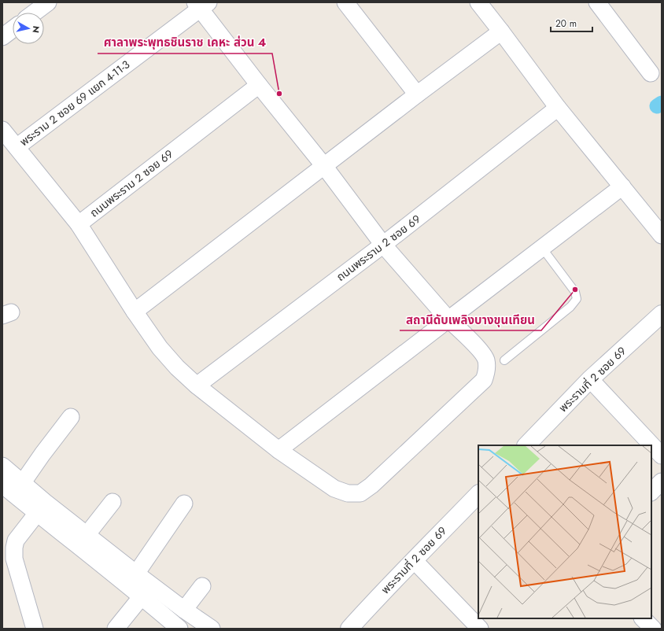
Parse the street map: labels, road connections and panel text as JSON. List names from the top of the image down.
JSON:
{
  "streets": {
    "street": ["พระราม 2 ซอย 69 แยก 4-11-3", "ถนนพระราม 2 ซอย 69", "พระรามที่ 2 ซอย 69"]
  },
  "crossings": [
    ["พระราม 2 ซอย 69 แยก 4-11-3", "ถนนพระราม 2 ซอย 69"]
  ],
  "places": ["ศาลาพระพุทธชินราช เคหะ ส่วน 4", "สถานีดับเพลิงบางขุนเทียน"],
  "scale_bar": "20 m",
  "north": "right"
}
